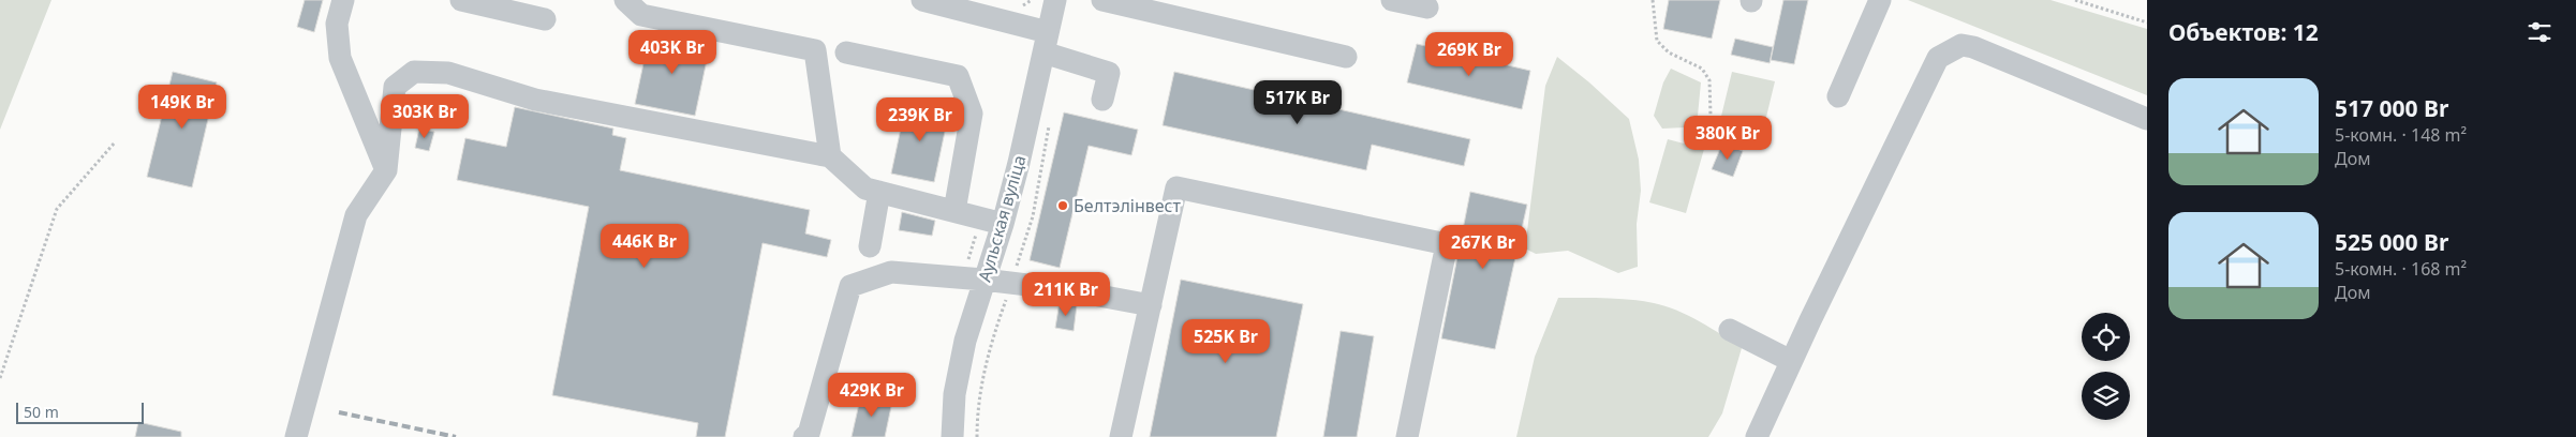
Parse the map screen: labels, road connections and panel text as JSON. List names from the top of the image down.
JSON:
{
  "streets": {
    "street": ["Аульская вуліца"]
  },
  "places": ["Белтэлінвест"],
  "scale_bar": "50 m",
  "page": {
    "heading": "Объектов: 12",
    "price": [
      "403K Br",
      "269K Br",
      "517K Br",
      "149K Br",
      "303K Br",
      "239K Br",
      "380K Br",
      "446K Br",
      "267K Br",
      "211K Br",
      "525K Br",
      "429K Br"
    ],
    "list": [
      {
        "name": "517 000 Br",
        "note": "5-комн. · 148 m² · Дом"
      },
      {
        "name": "525 000 Br",
        "note": "5-комн. · 168 m² · Дом"
      }
    ],
    "scale": "50 m"
  }
}
